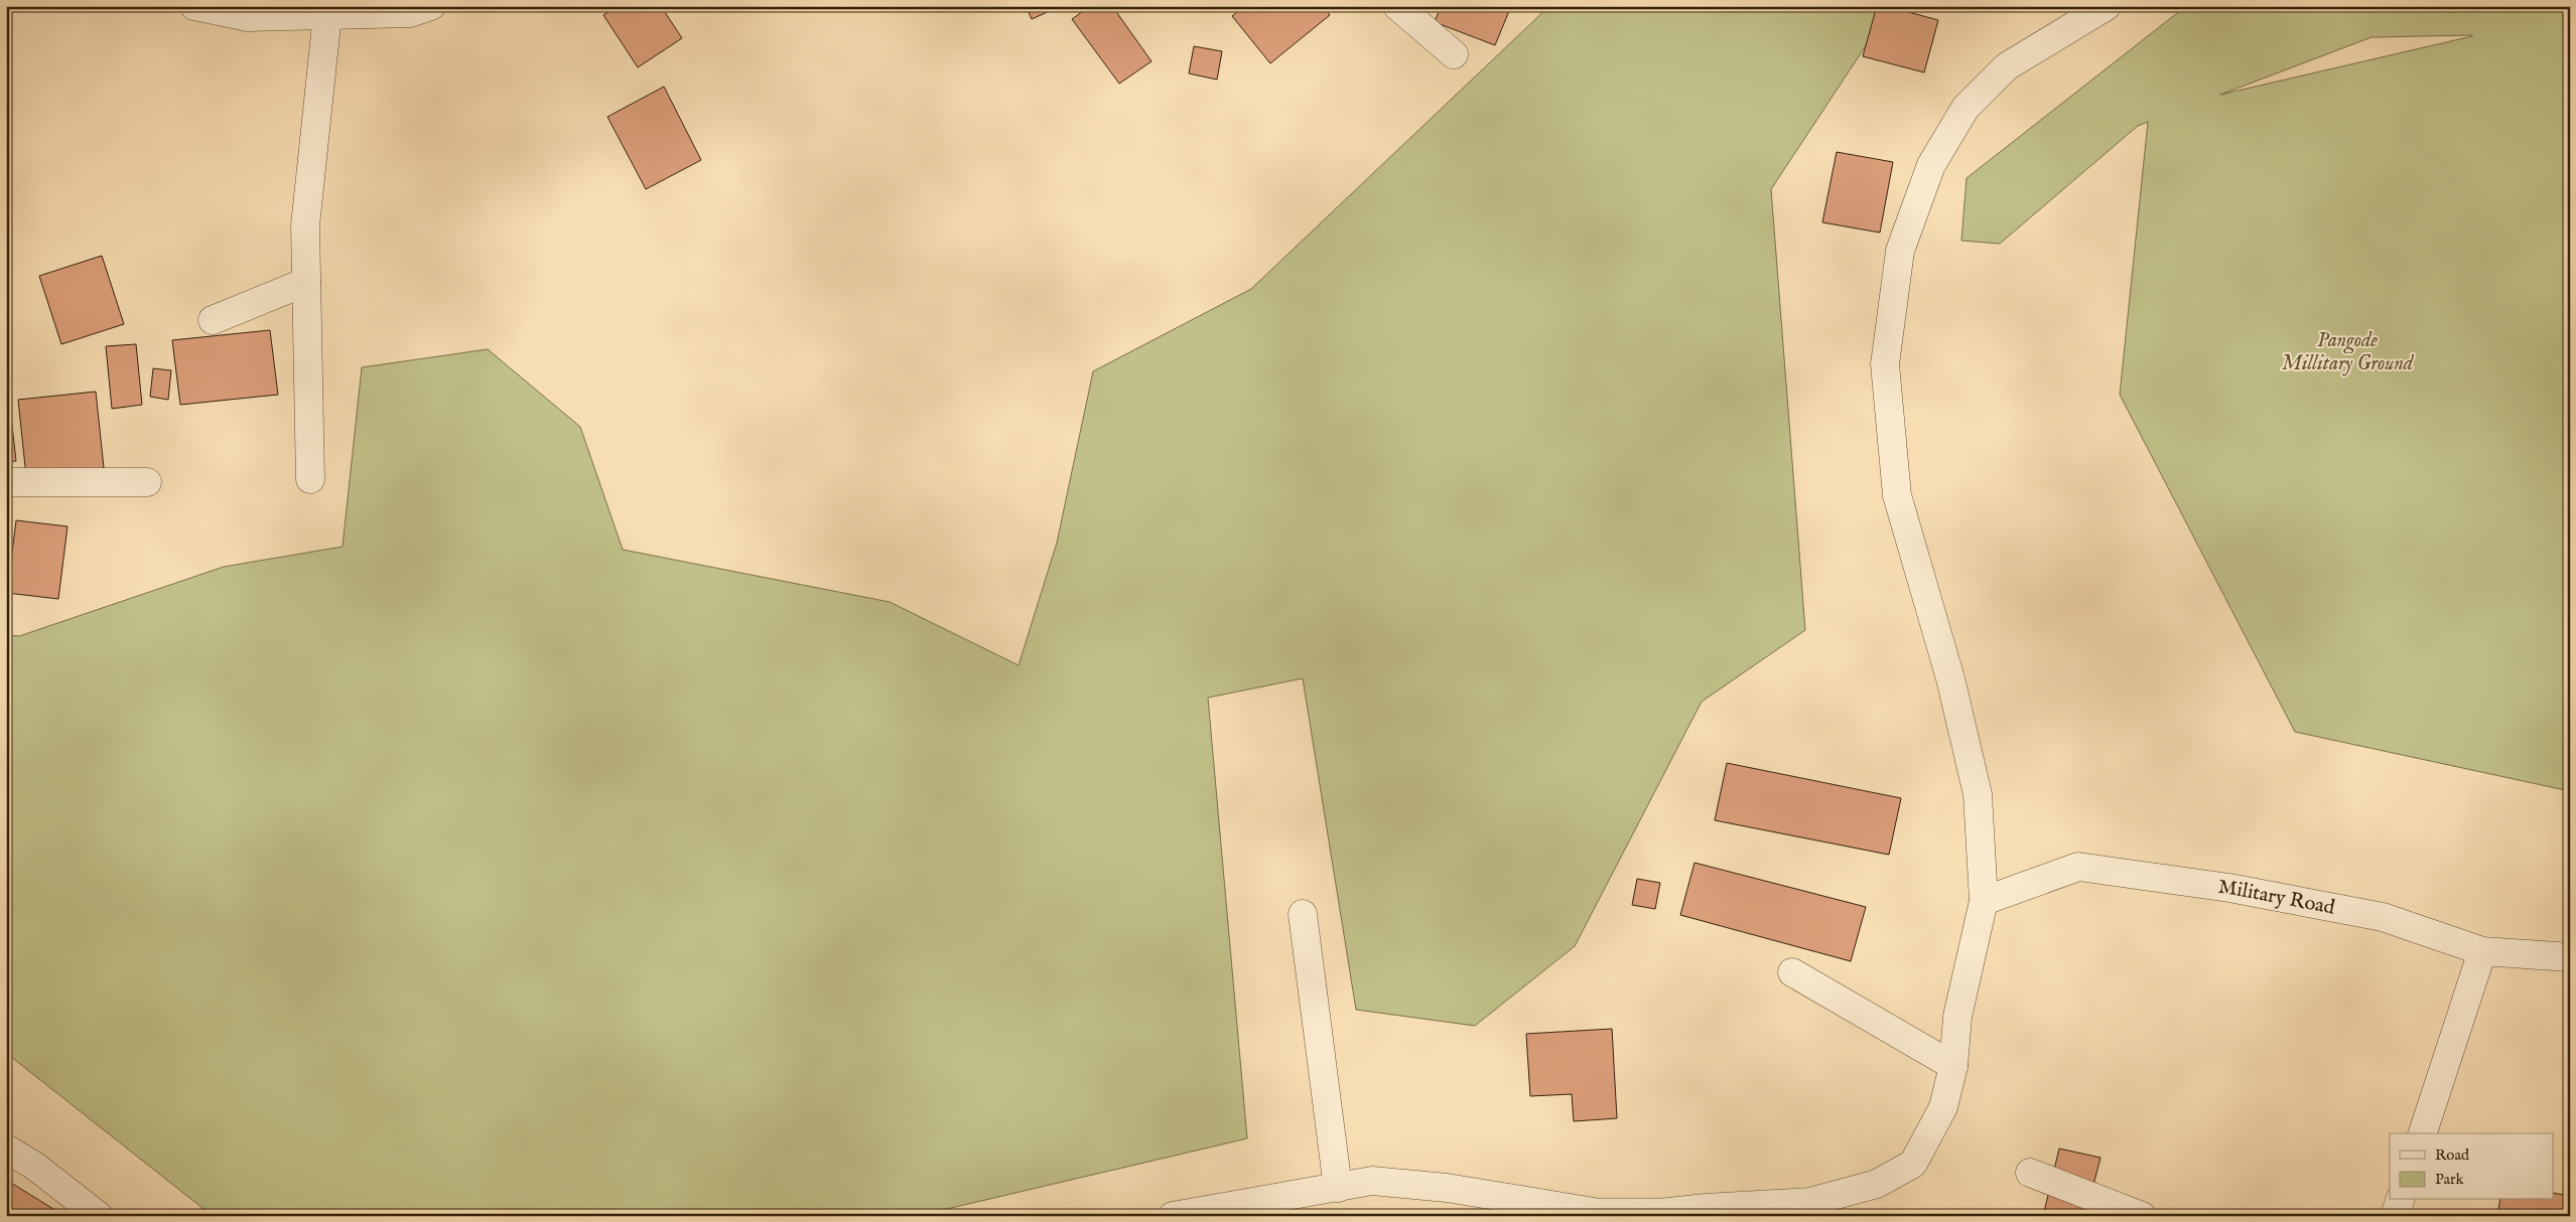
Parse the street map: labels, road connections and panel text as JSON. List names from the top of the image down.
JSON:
{
  "streets": {
    "street": ["Military Road"]
  },
  "parks": ["Pangode Millitary Ground"],
  "legend": ["Road", "Park"]
}
